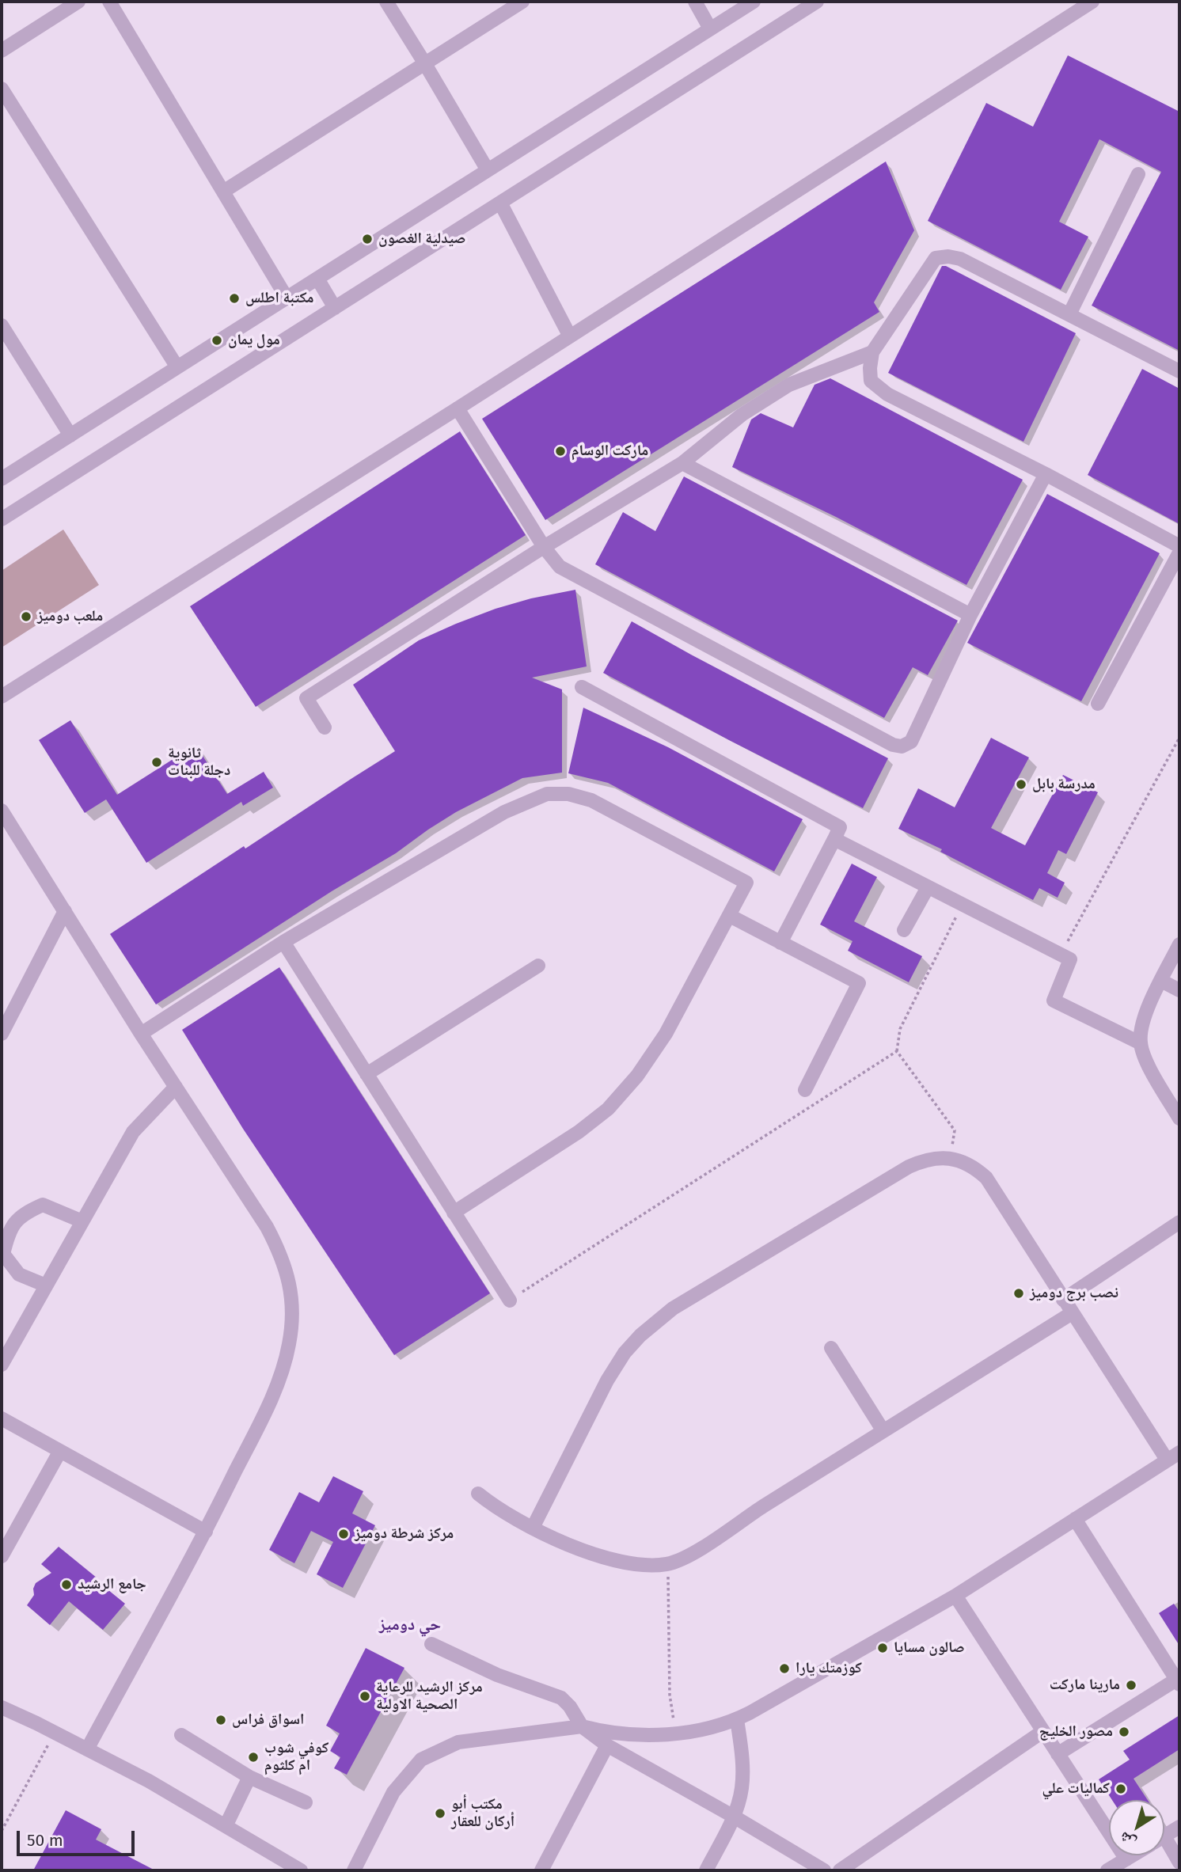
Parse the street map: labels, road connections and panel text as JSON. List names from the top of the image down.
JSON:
{
  "districts": ["حي دوميز"],
  "places": [
    "صيدلية الغصون",
    "مكتبة اطلس",
    "مول يمان",
    "ماركت الوسام",
    "ملعب دوميز",
    "ثانوية دجلة للبنات",
    "مدرسة بابل",
    "نصب برج دوميز",
    "مركز شرطة دوميز",
    "جامع الرشيد",
    "صالون مسايا",
    "كوزمتك يارا",
    "مارينا ماركت",
    "مركز الرشيد للرعاية الصحية الاولية",
    "اسواق فراس",
    "مصور الخليج",
    "كوفي شوب ام كلثوم",
    "كماليات علي",
    "مكتب أبو أركان للعقار"
  ],
  "scale_bar": "50 m",
  "north": "bottom left"
}
